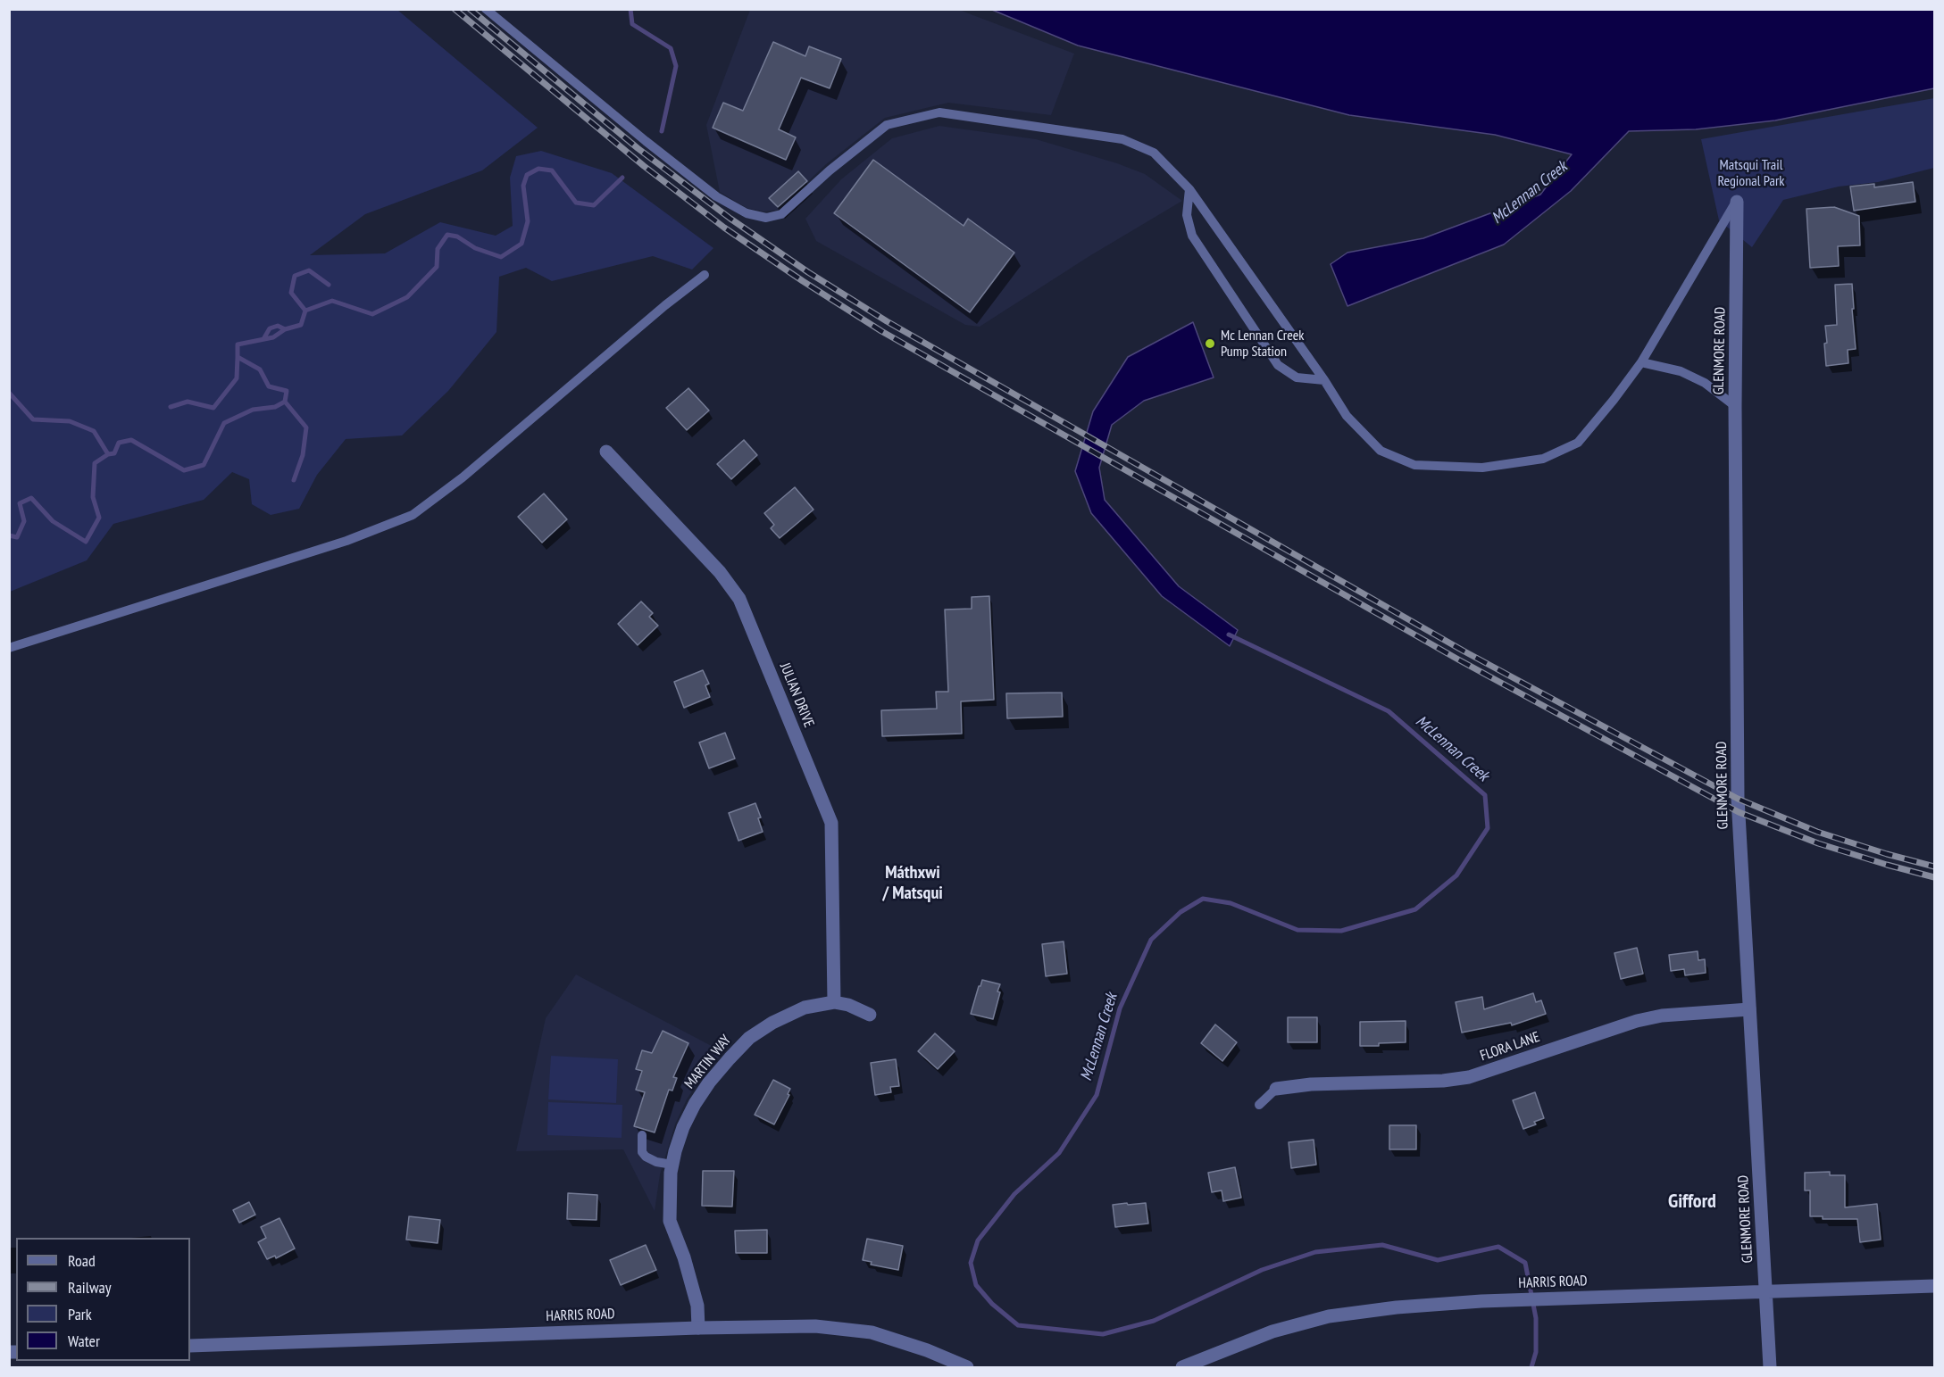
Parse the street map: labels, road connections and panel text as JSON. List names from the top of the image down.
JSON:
{
  "streets": {
    "street": [
      "GLENMORE ROAD",
      "JULIAN DRIVE",
      "FLORA LANE",
      "MARTIN WAY",
      "HARRIS ROAD"
    ]
  },
  "crossings": [
    ["GLENMORE ROAD", "FLORA LANE"],
    ["GLENMORE ROAD", "HARRIS ROAD"],
    ["JULIAN DRIVE", "MARTIN WAY"],
    ["MARTIN WAY", "HARRIS ROAD"]
  ],
  "districts": ["Máthxwi / Matsqui", "Gifford"],
  "water": ["McLennan Creek"],
  "parks": ["Matsqui Trail Regional Park"],
  "places": ["Mc Lennan Creek Pump Station"],
  "legend": [
    "Road",
    "Railway",
    "Park",
    "Water"
  ]
}
